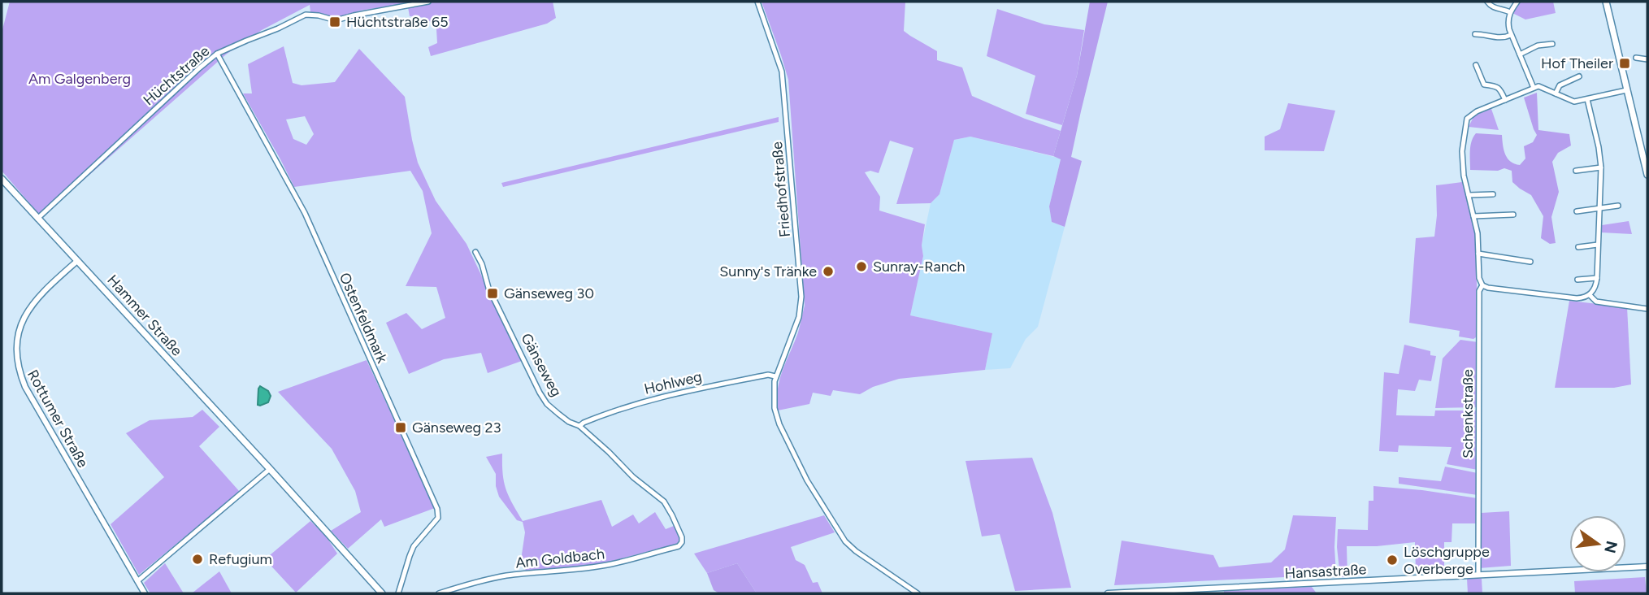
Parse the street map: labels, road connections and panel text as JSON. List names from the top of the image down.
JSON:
{
  "streets": {
    "main road": ["Hammer Straße"],
    "street": [
      "Hüchtstraße",
      "Friedhofstraße",
      "Ostenfeldmark",
      "Gänseweg",
      "Hohlweg",
      "Schenkstraße",
      "Rottumer Straße",
      "Am Goldbach",
      "Hansastraße"
    ]
  },
  "crossings": [
    ["Hüchtstraße", "Hammer Straße"],
    ["Hüchtstraße", "Ostenfeldmark"],
    ["Friedhofstraße", "Hohlweg"],
    ["Hammer Straße", "Rottumer Straße"],
    ["Gänseweg", "Hohlweg"],
    ["Gänseweg", "Am Goldbach"],
    ["Schenkstraße", "Hansastraße"]
  ],
  "parks": ["Am Galgenberg"],
  "places": {
    "transit": [
      "Hüchtstraße 65",
      "Hof Theiler",
      "Gänseweg 30",
      "Gänseweg 23"
    ],
    "other": [
      "Sunray-Ranch",
      "Sunny's Tränke",
      "Refugium",
      "Löschgruppe Overberge"
    ]
  },
  "north": "right"
}
